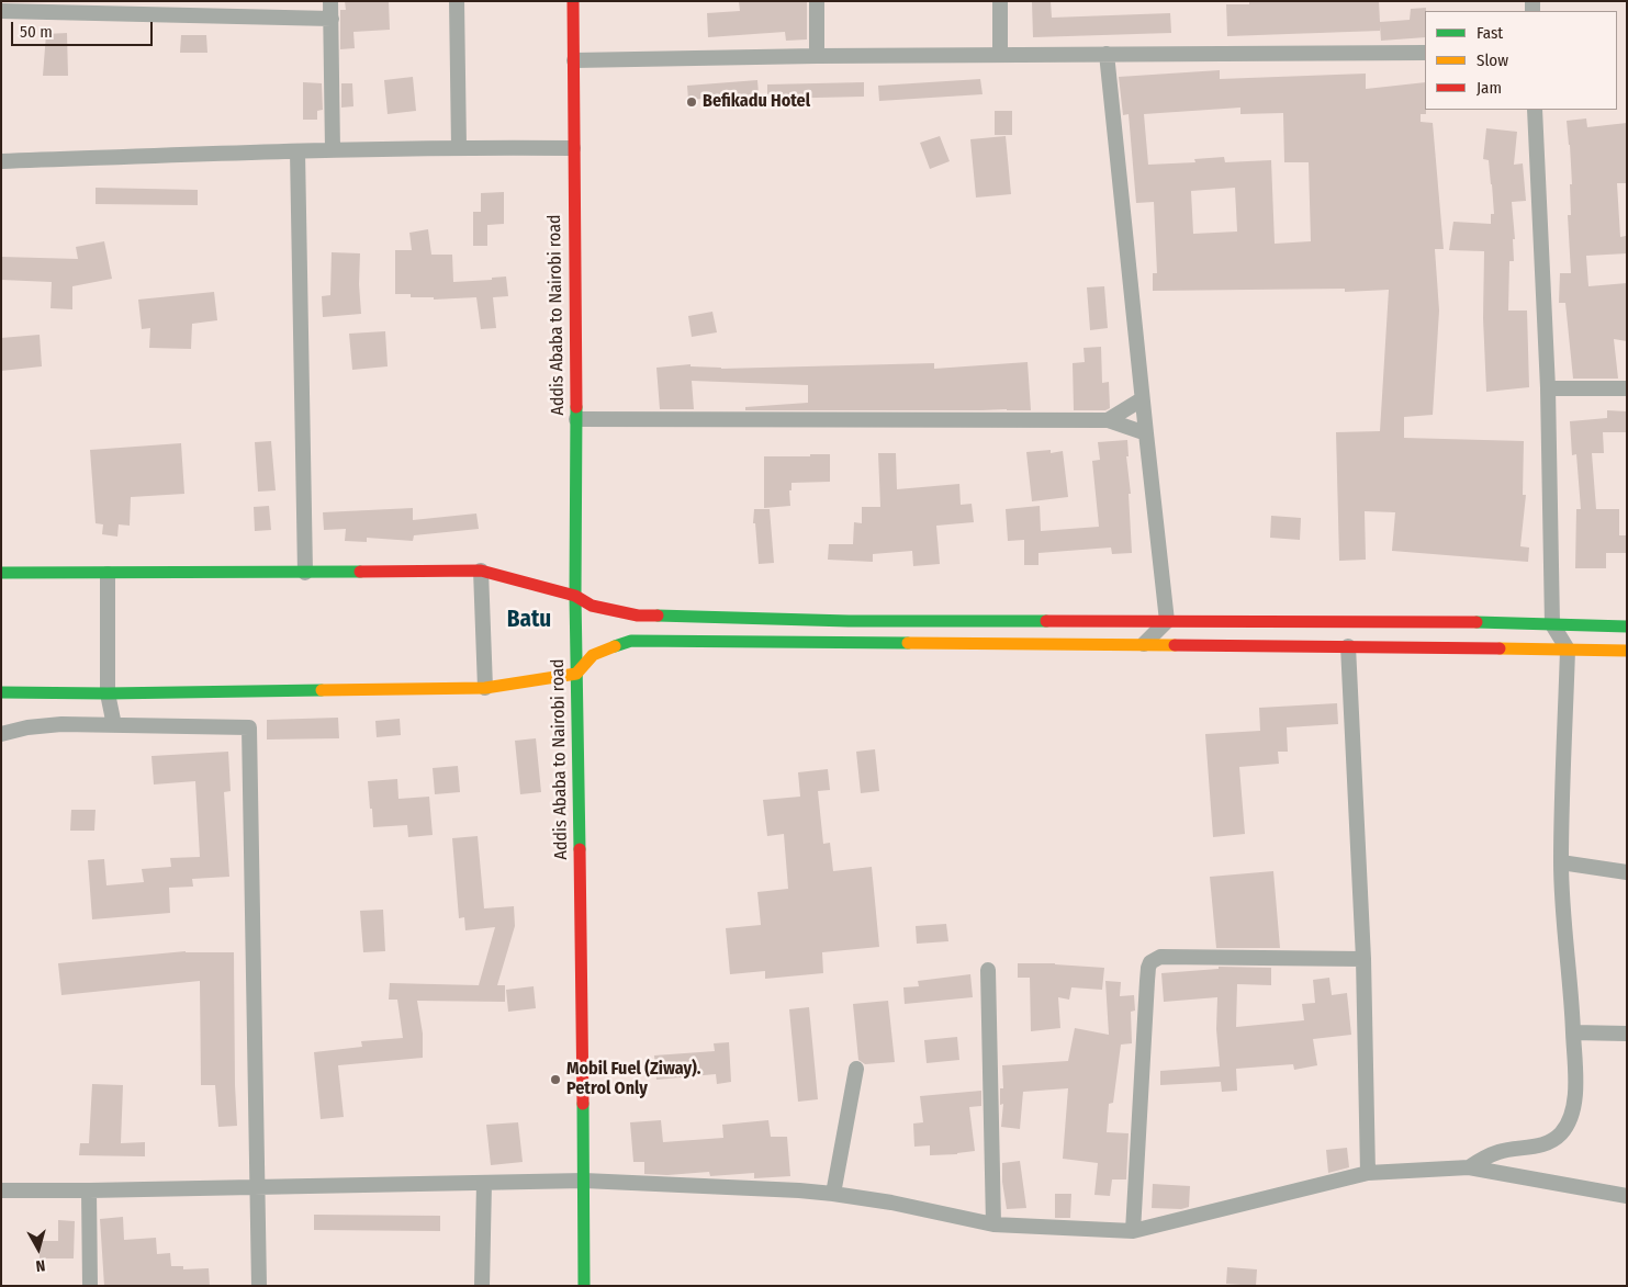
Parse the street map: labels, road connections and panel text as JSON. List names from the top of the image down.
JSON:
{
  "streets": {
    "main road": ["Addis Ababa to Nairobi road"]
  },
  "districts": ["Batu"],
  "places": ["Befikadu Hotel", "Mobil Fuel (Ziway). Petrol Only"],
  "legend": ["Fast", "Slow", "Jam"],
  "scale_bar": "50 m",
  "north": "bottom"
}
